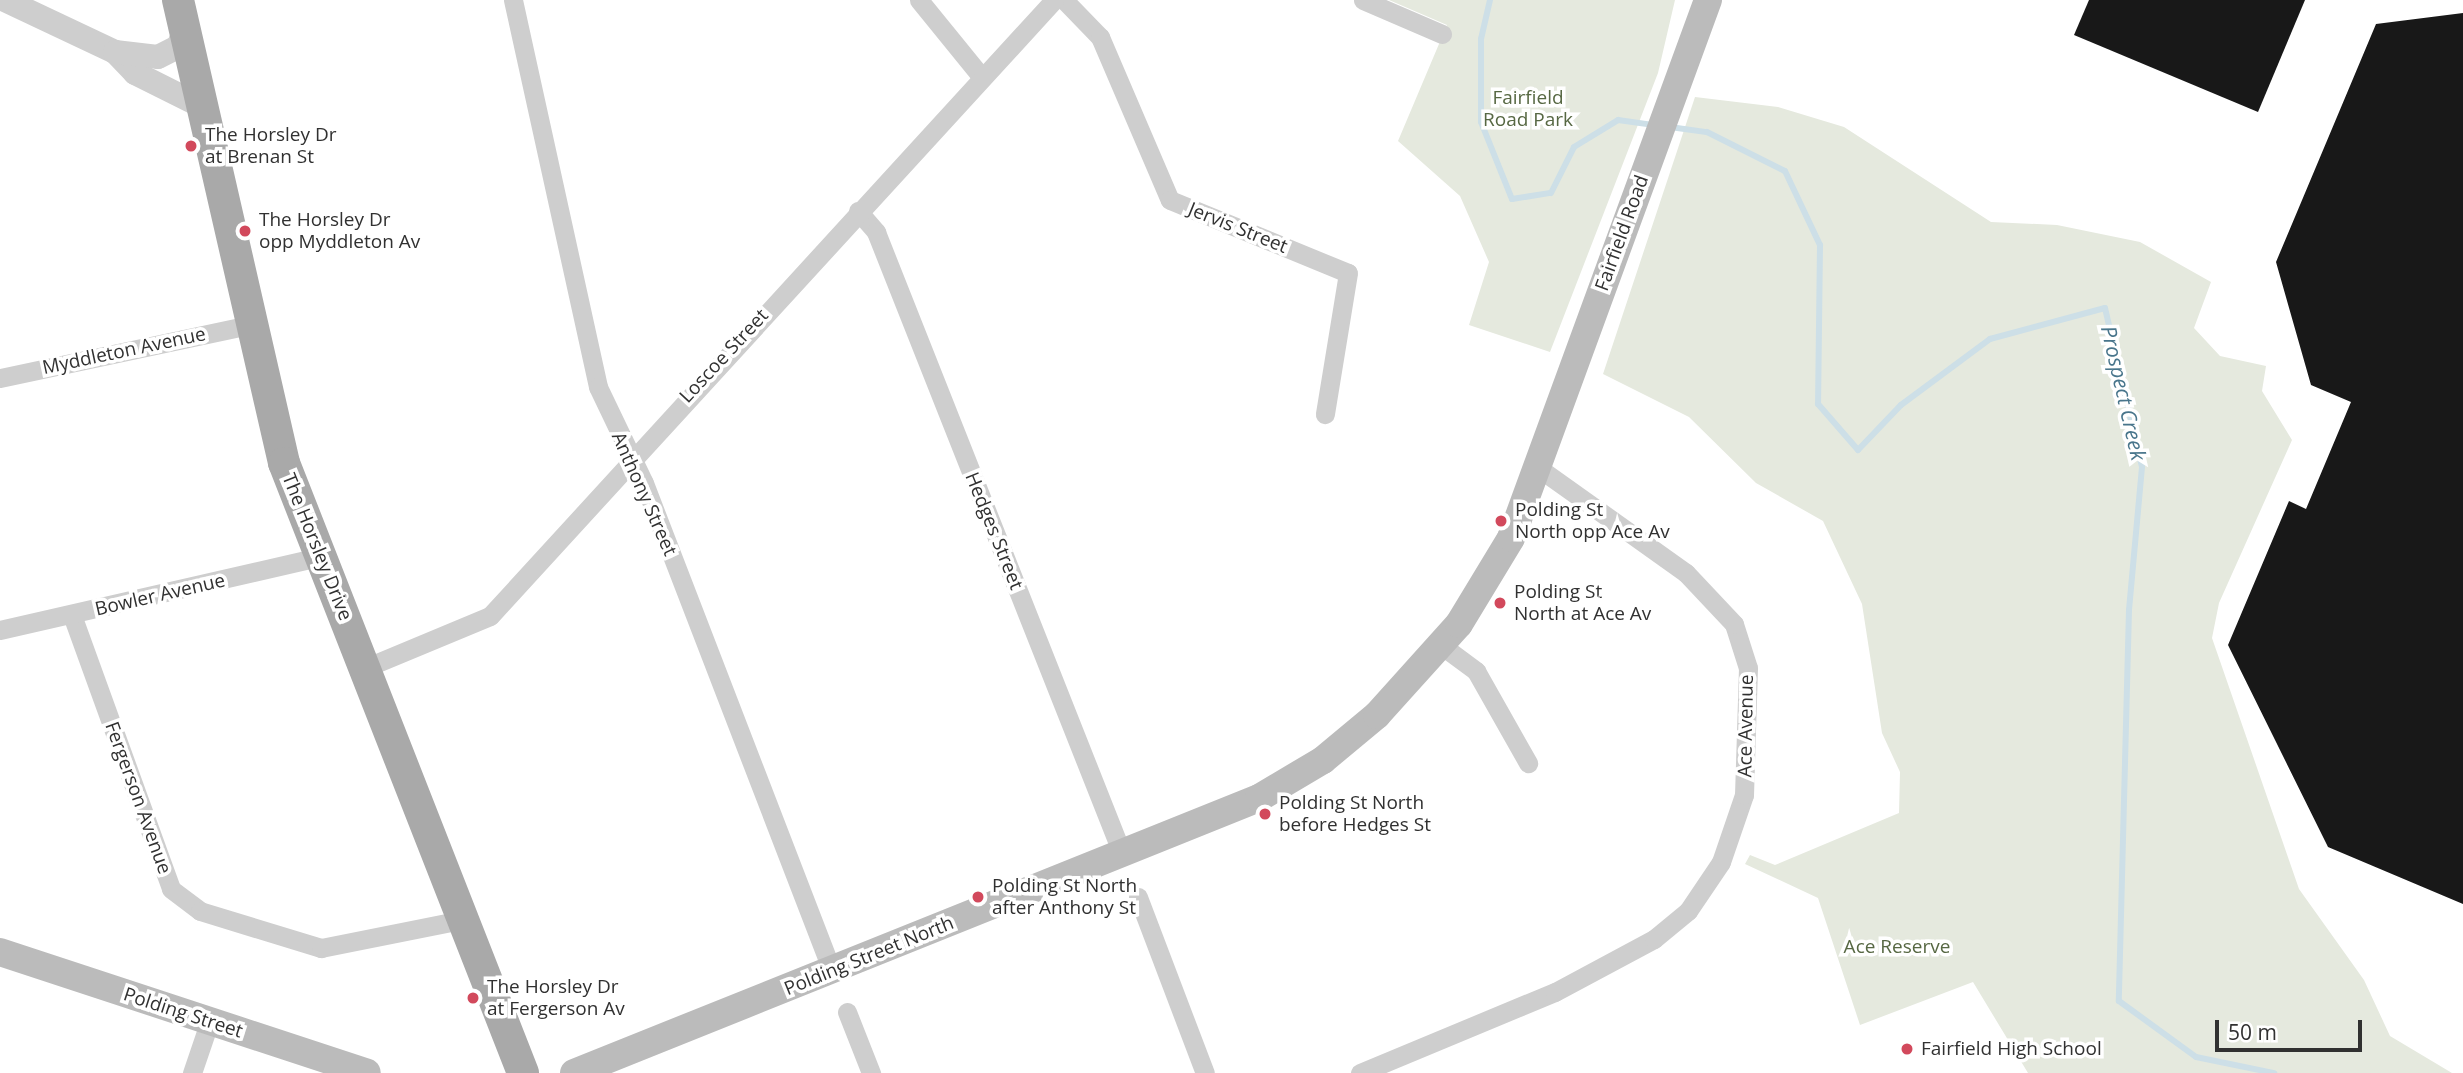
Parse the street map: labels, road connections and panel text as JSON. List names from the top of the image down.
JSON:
{
  "streets": {
    "main road": [
      "Fairfield Road",
      "The Horsley Drive",
      "Polding Street North",
      "Polding Street"
    ],
    "street": [
      "Jervis Street",
      "Myddleton Avenue",
      "Loscoe Street",
      "Anthony Street",
      "Hedges Street",
      "Bowler Avenue",
      "Ace Avenue",
      "Fergerson Avenue"
    ]
  },
  "crossings": [
    ["Fairfield Road", "Ace Avenue"],
    ["Fairfield Road", "Polding Street North"],
    ["Myddleton Avenue", "The Horsley Drive"],
    ["Loscoe Street", "Anthony Street"],
    ["Loscoe Street", "Hedges Street"],
    ["Loscoe Street", "The Horsley Drive"],
    ["Anthony Street", "Polding Street North"],
    ["Hedges Street", "Polding Street North"],
    ["The Horsley Drive", "Bowler Avenue"],
    ["The Horsley Drive", "Fergerson Avenue"],
    ["Bowler Avenue", "Fergerson Avenue"],
    ["Ace Avenue", "Polding Street North"]
  ],
  "water": ["Prospect Creek"],
  "parks": ["Fairfield Road Park", "Ace Reserve"],
  "places": [
    "The Horsley Dr at Brenan St",
    "The Horsley Dr opp Myddleton Av",
    "Polding St North opp Ace Av",
    "Polding St North at Ace Av",
    "Polding St North before Hedges St",
    "Polding St North after Anthony St",
    "The Horsley Dr at Fergerson Av",
    "Fairfield High School"
  ],
  "scale_bar": "50 m"
}
